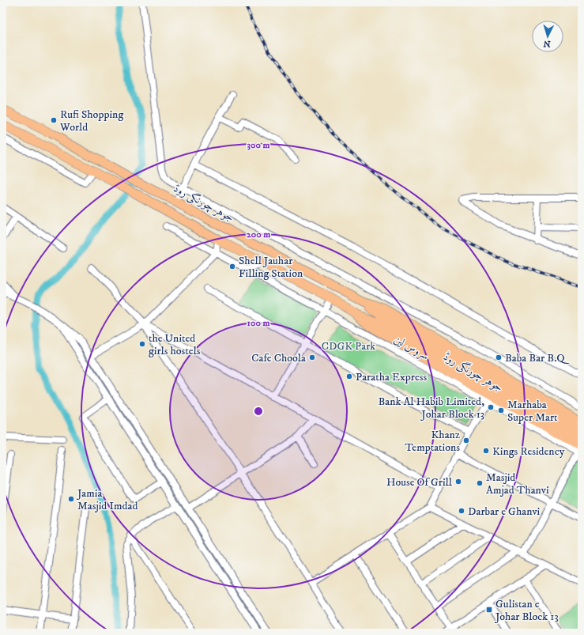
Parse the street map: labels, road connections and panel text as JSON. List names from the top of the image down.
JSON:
{
  "streets": {
    "main road": ["جوہر چورنگی روڈ"],
    "street": ["سروس لین"]
  },
  "crossings": [
    ["جوہر چورنگی روڈ", "سروس لین"]
  ],
  "parks": ["CDGK Park"],
  "places": {
    "other": [
      "Rufi Shopping World",
      "Shell Jauhar Filling Station",
      "the United girls hostels",
      "Cafe Choola",
      "Baba Bar B.Q",
      "Paratha Express",
      "Bank Al Habib Limited, Johar Block 13",
      "Marhaba Super Mart",
      "Khanz Temptations",
      "Kings Residency",
      "House Of Grill",
      "Masjid Amjad Thanvi",
      "Jamia Masjid Imdad",
      "Darbar e Ghanvi"
    ],
    "transit": ["Gulistan e Johar Block 13"]
  },
  "north": "bottom",
  "rings": ["300 m", "200 m", "100 m"]
}
